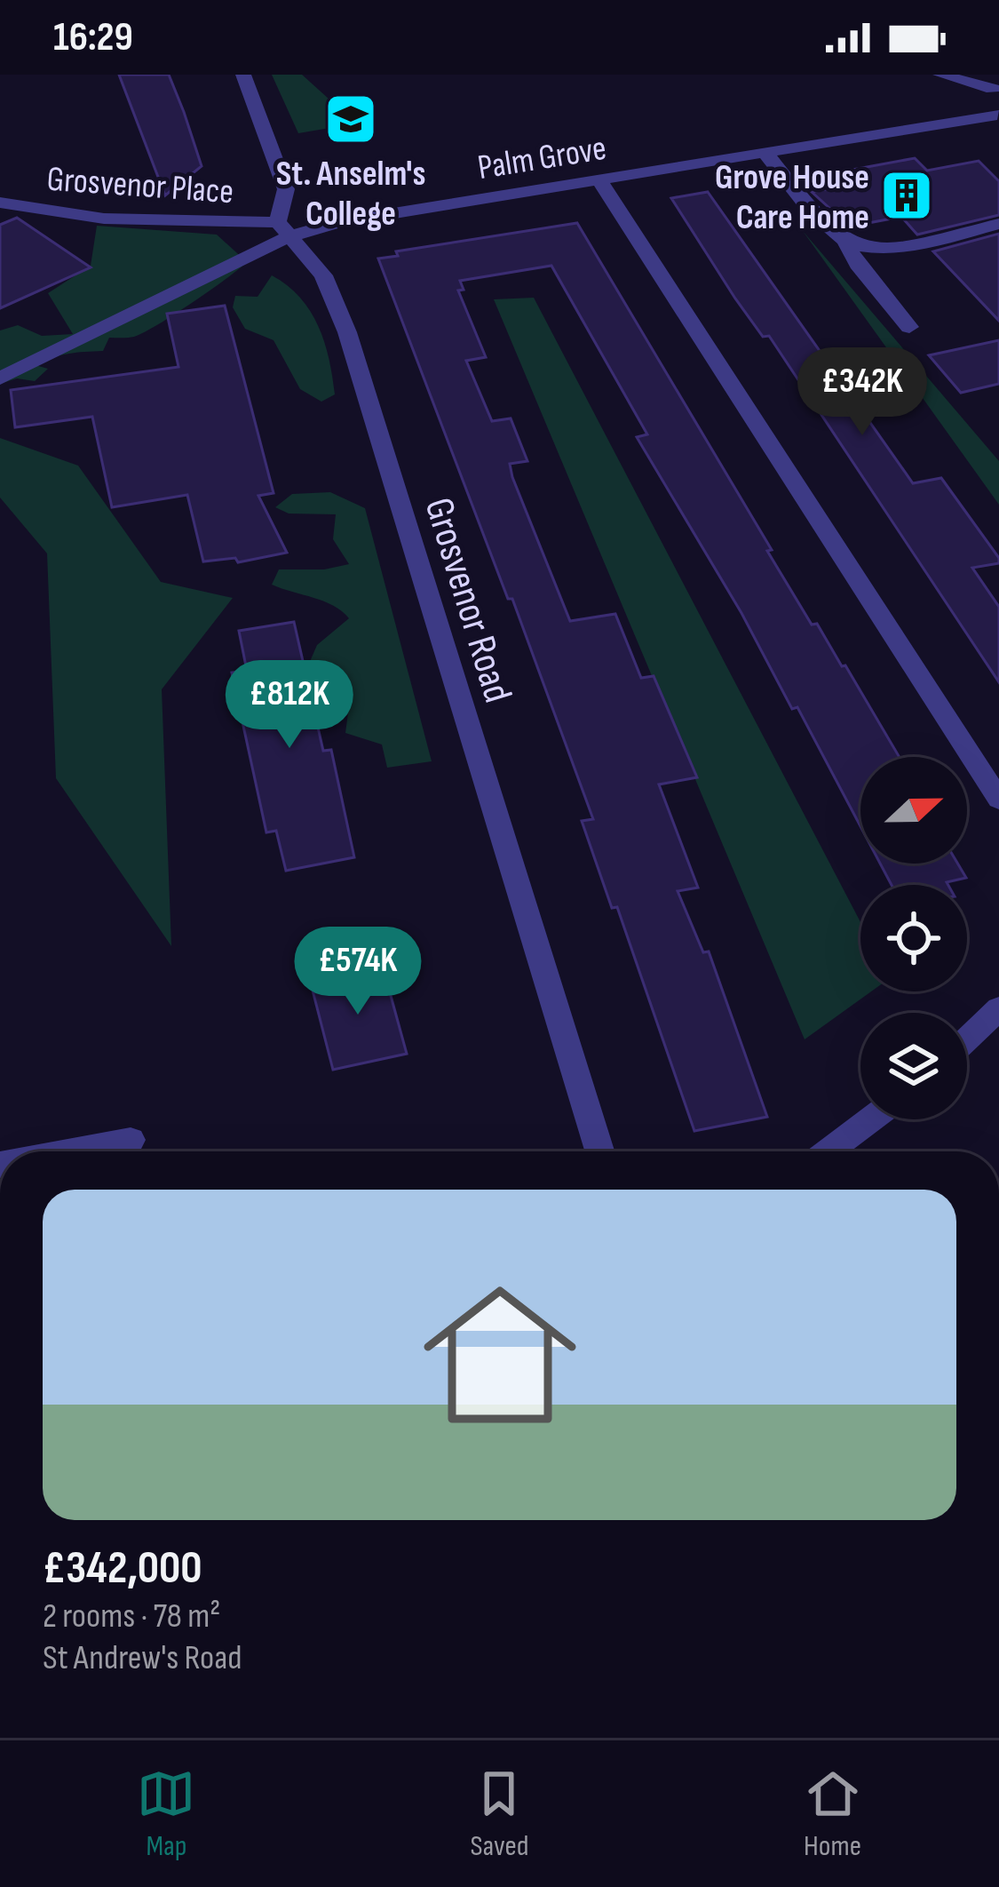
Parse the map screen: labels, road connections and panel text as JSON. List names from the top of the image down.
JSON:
{
  "streets": {
    "street": ["Palm Grove", "Grosvenor Place", "Grosvenor Road"]
  },
  "crossings": [
    ["Palm Grove", "Grosvenor Place"],
    ["Palm Grove", "Grosvenor Road"],
    ["Grosvenor Place", "Grosvenor Road"]
  ],
  "places": {
    "school or university": ["St. Anselm's College"],
    "building": ["Grove House Care Home"]
  },
  "north": "right",
  "page": {
    "status": "16:29",
    "price": ["£342K", "£812K", "£574K"],
    "list": [
      {
        "name": "£342,000",
        "note": "2 rooms · 78 m² · St Andrew's Road"
      }
    ],
    "tabs": ["Map", "Saved", "Home"]
  }
}
